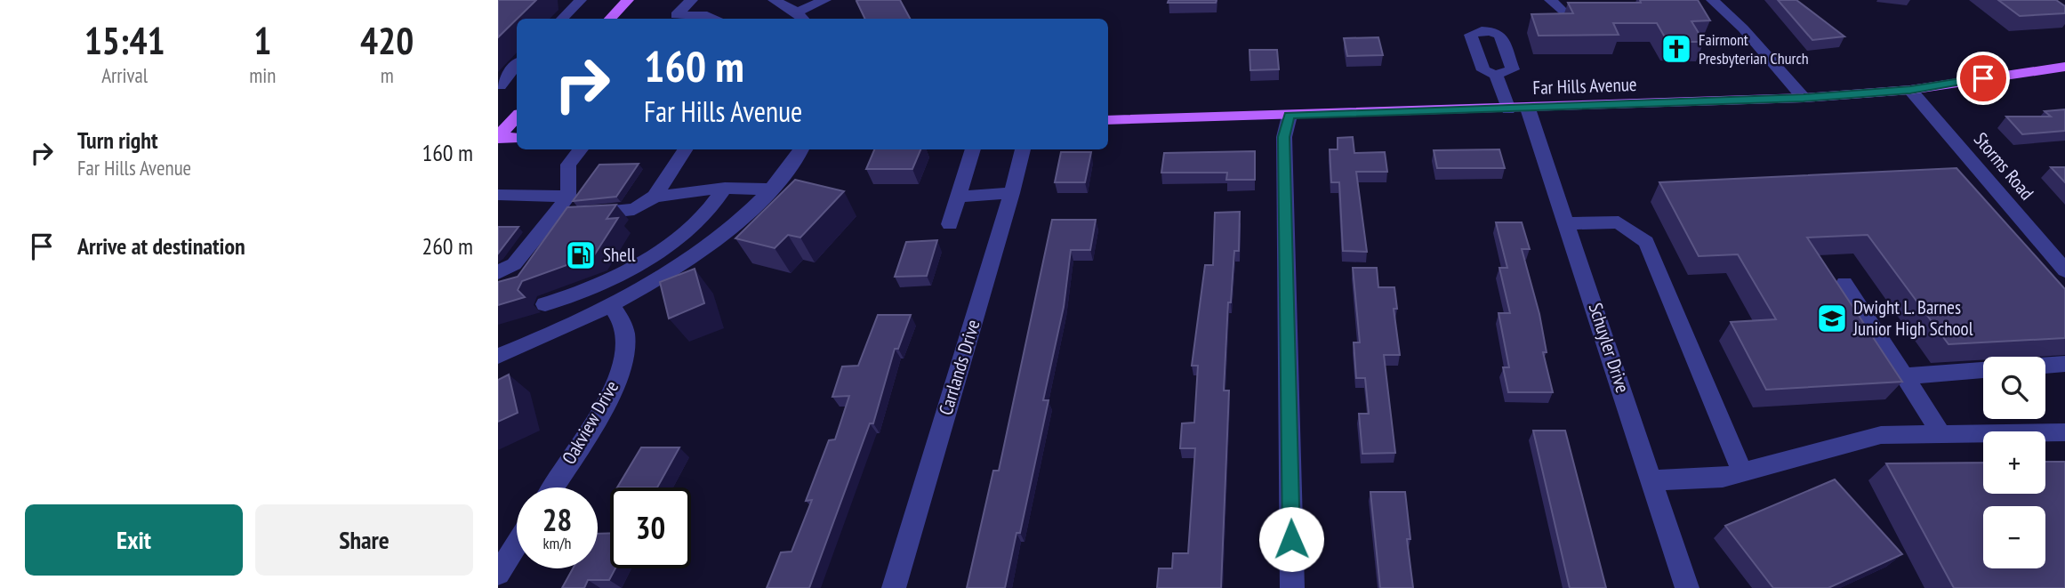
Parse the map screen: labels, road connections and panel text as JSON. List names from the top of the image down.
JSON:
{
  "streets": {
    "main road": ["Far Hills Avenue"],
    "street": [
      "Storms Road",
      "Schuyler Drive",
      "Carrlands Drive",
      "Oakview Drive"
    ]
  },
  "crossings": [
    ["Far Hills Avenue", "Storms Road"],
    ["Far Hills Avenue", "Schuyler Drive"]
  ],
  "places": {
    "church": ["Fairmont Presbyterian Church"],
    "fuel station": ["Shell"],
    "school or university": ["Dwight L. Barnes Junior High School"]
  },
  "page": {
    "eta": [
      "15:41",
      "Arrival",
      "1",
      "min",
      "420",
      "m"
    ],
    "turn": ["160 m", "Far Hills Avenue"],
    "list": [
      {
        "name": "Turn right",
        "note": "Far Hills Avenue",
        "value": "160 m"
      },
      {
        "name": "Arrive at destination",
        "value": "260 m"
      }
    ],
    "map_buttons": ["+", "−"],
    "speed": "28 km/h",
    "limit": "30",
    "buttons": ["Exit", "Share"]
  }
}
